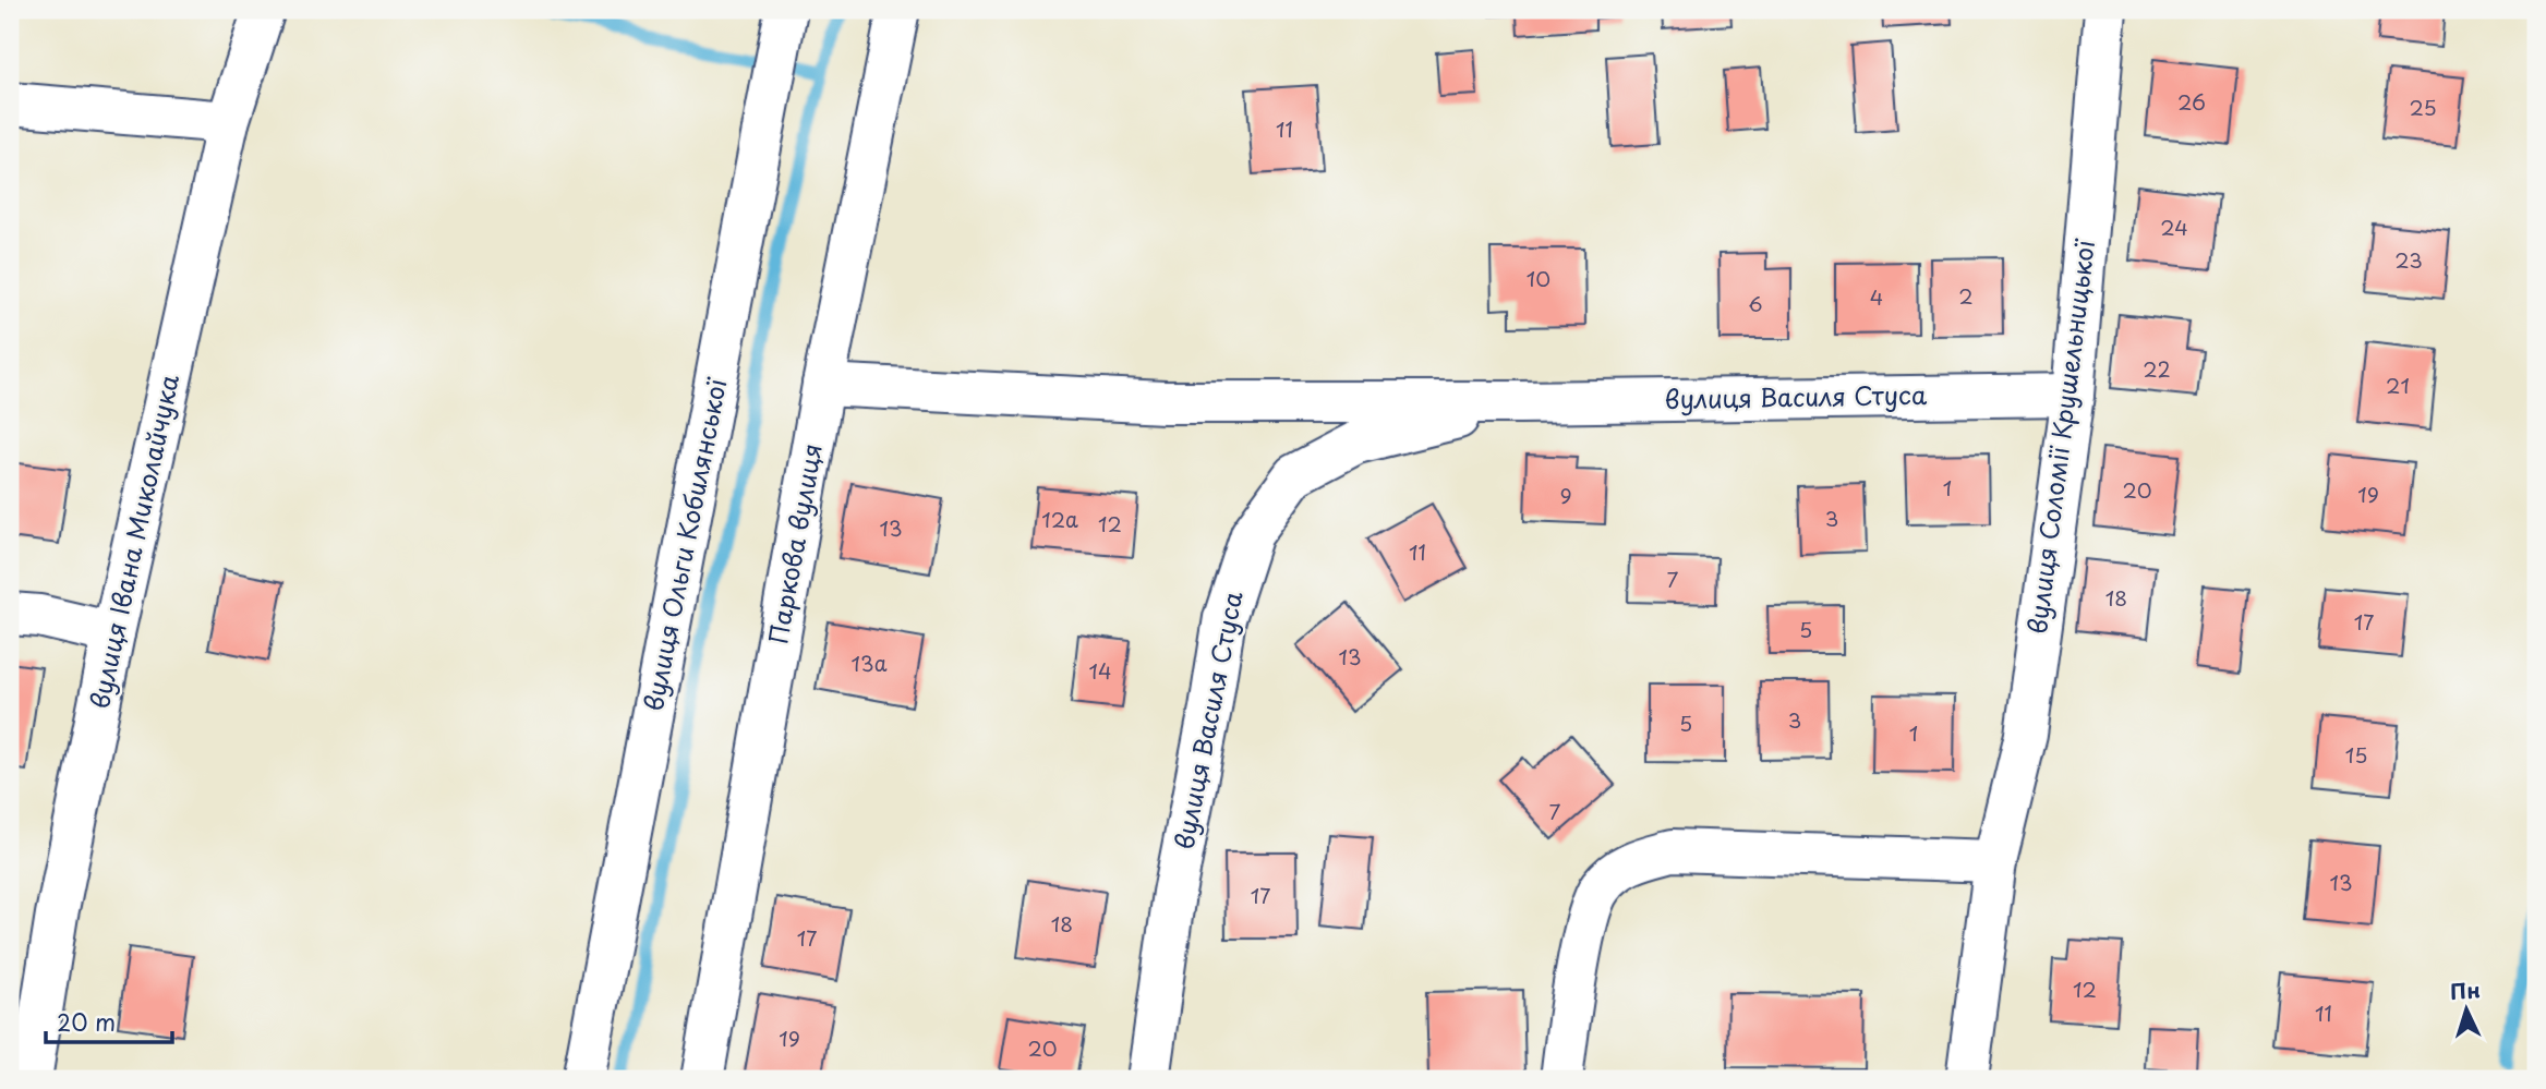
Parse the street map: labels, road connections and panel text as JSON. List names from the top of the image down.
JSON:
{
  "streets": {
    "street": [
      "вулиця Василя Стуса",
      "вулиця Соломії Крушельницької",
      "вулиця Івана Миколайчука",
      "Паркова вулиця",
      "вулиця Ольги Кобилянської"
    ]
  },
  "crossings": [
    ["вулиця Василя Стуса", "вулиця Соломії Крушельницької"],
    ["вулиця Василя Стуса", "Паркова вулиця"]
  ],
  "house_numbers": [
    "26",
    "25",
    "11",
    "24",
    "23",
    "10",
    "2",
    "4",
    "6",
    "22",
    "21",
    "1",
    "20",
    "19",
    "9",
    "3",
    "12а",
    "12",
    "13",
    "11",
    "7",
    "18",
    "17",
    "5",
    "13",
    "13а",
    "14",
    "3",
    "5",
    "1",
    "15",
    "7",
    "13",
    "17",
    "18",
    "17",
    "12",
    "11",
    "19",
    "20"
  ],
  "scale_bar": "20 m",
  "north": "top"
}
